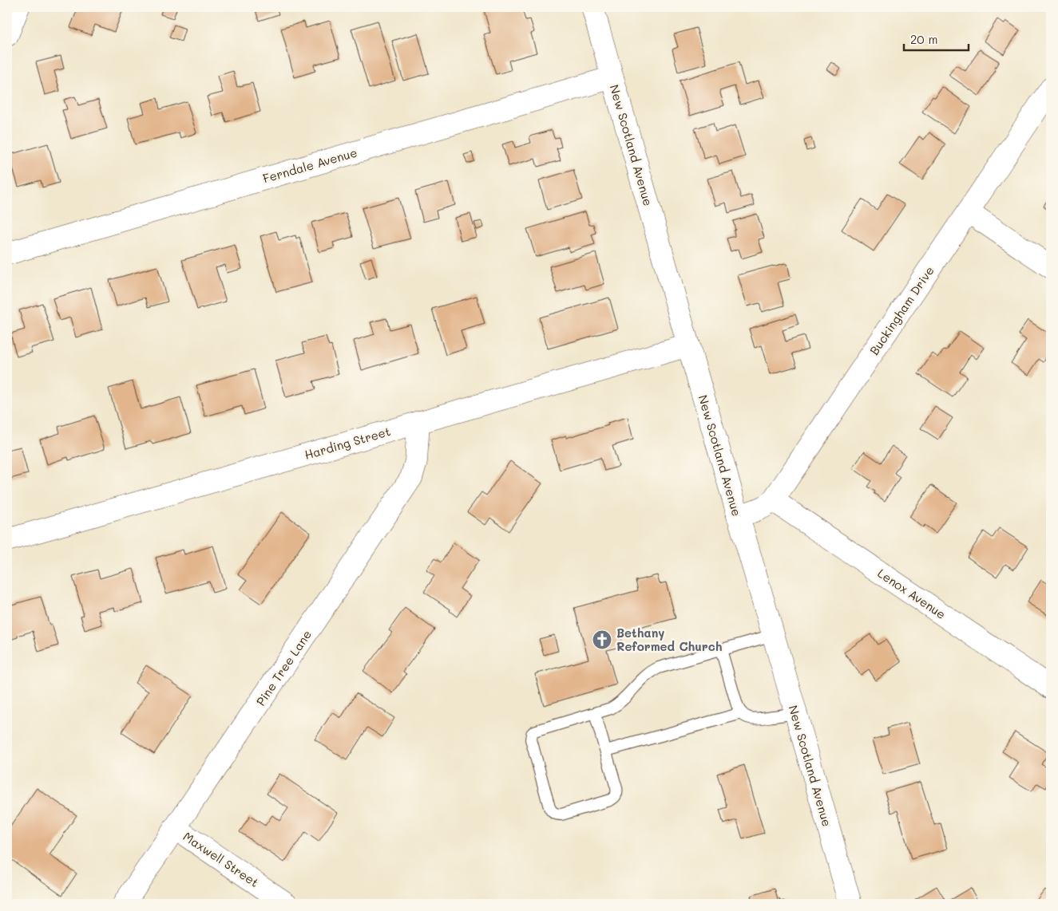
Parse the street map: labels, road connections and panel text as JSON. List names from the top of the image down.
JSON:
{
  "streets": {
    "street": [
      "New Scotland Avenue",
      "Ferndale Avenue",
      "Buckingham Drive",
      "Harding Street",
      "Lenox Avenue",
      "Pine Tree Lane",
      "Maxwell Street"
    ]
  },
  "crossings": [
    ["New Scotland Avenue", "Ferndale Avenue"],
    ["New Scotland Avenue", "Buckingham Drive"],
    ["New Scotland Avenue", "Harding Street"],
    ["Buckingham Drive", "Lenox Avenue"],
    ["Harding Street", "Pine Tree Lane"],
    ["Pine Tree Lane", "Maxwell Street"]
  ],
  "places": {
    "church": ["Bethany Reformed Church"]
  },
  "scale_bar": "20 m"
}
